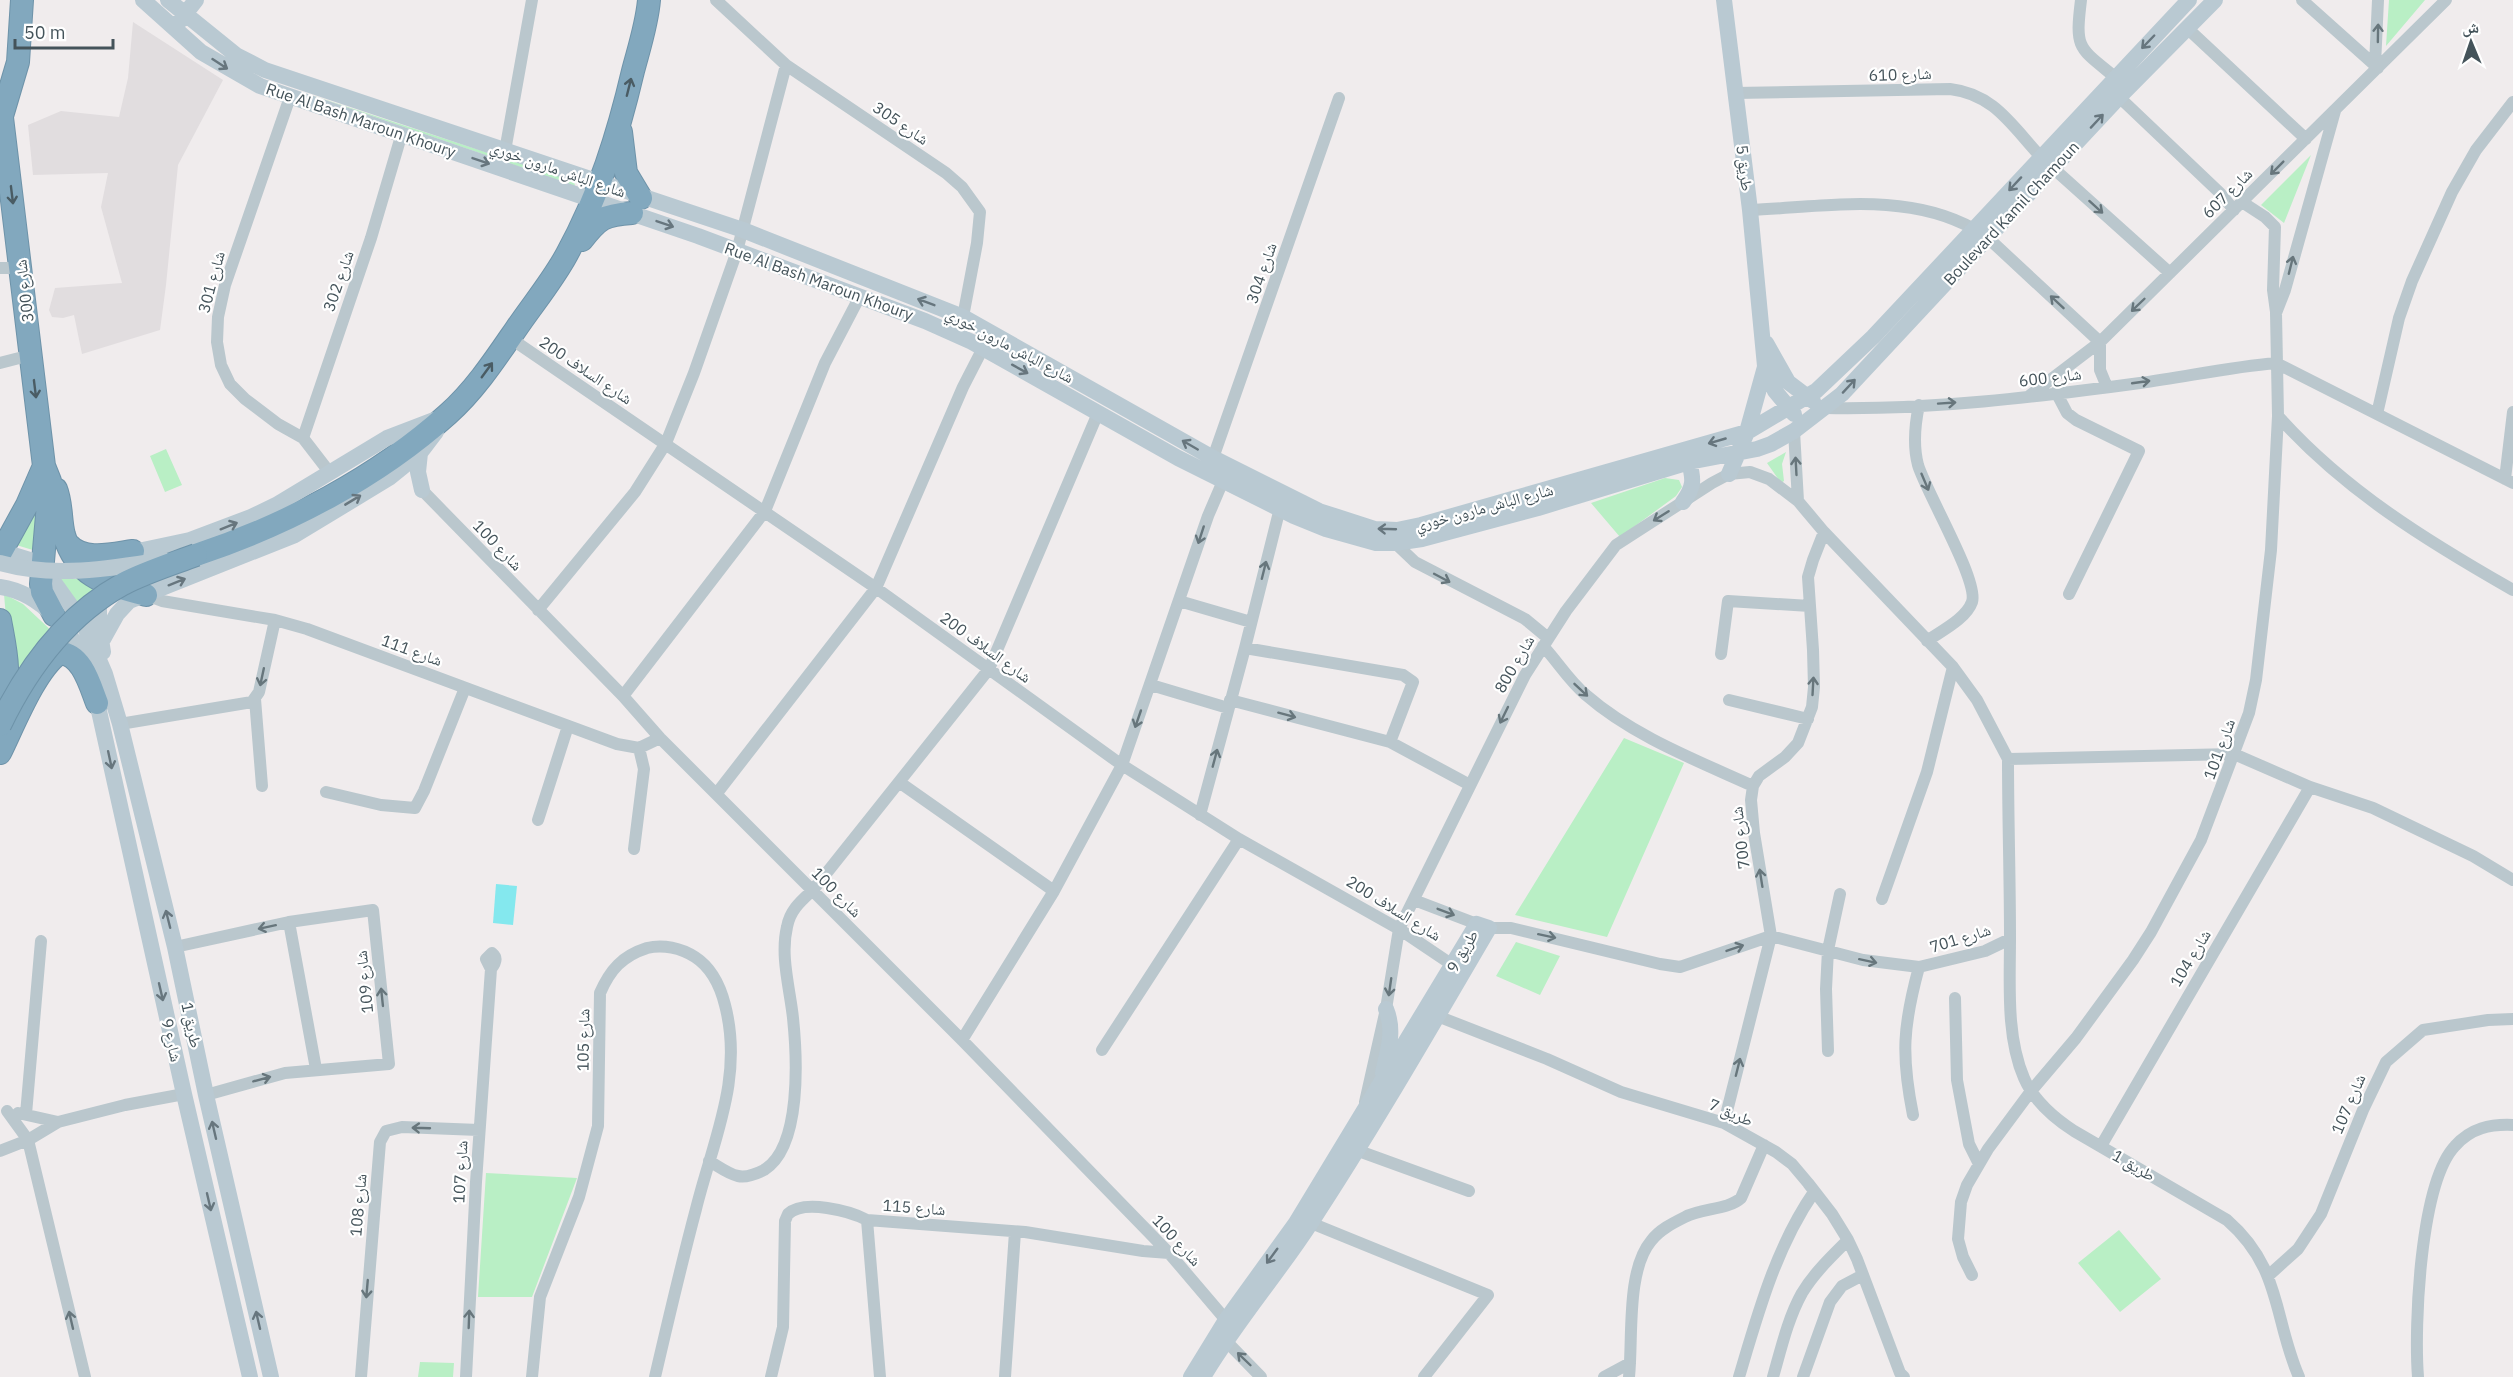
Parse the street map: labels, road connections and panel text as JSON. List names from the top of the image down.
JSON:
{
  "streets": {
    "highway": ["شارع 300"],
    "main road": [
      "Rue Al Bash Maroun Khoury",
      "طريق 5",
      "شارع الباش مارون خوري",
      "Boulevard Kamil Chamoun",
      "9 طريق",
      "طريق 1",
      "شارع 9"
    ],
    "street": [
      "شارع 610",
      "شارع 305",
      "شارع 607",
      "شارع 304",
      "شارع 302",
      "شارع 301",
      "200 شارع السلاف",
      "شارع 600",
      "شارع 100",
      "شارع 111",
      "800 شارع",
      "شارع 101",
      "شارع 700",
      "شارع 701",
      "شارع 104",
      "شارع 109",
      "شارع 105",
      "شارع 107",
      "7 طريق",
      "شارع 108",
      "شارع 115"
    ]
  },
  "crossings": [
    ["شارع 610", "طريق 5"],
    ["شارع 610", "شارع 607"],
    ["شارع 610", "Boulevard Kamil Chamoun"],
    ["Rue Al Bash Maroun Khoury", "شارع الباش مارون خوري"],
    ["Rue Al Bash Maroun Khoury", "Boulevard Kamil Chamoun"],
    ["Rue Al Bash Maroun Khoury", "شارع 302"],
    ["Rue Al Bash Maroun Khoury", "شارع 301"],
    ["شارع 305", "شارع الباش مارون خوري"],
    ["شارع الباش مارون خوري", "Boulevard Kamil Chamoun"],
    ["شارع الباش مارون خوري", "شارع 304"],
    ["شارع 607", "شارع 600"],
    ["شارع 607", "شارع 101"],
    ["Boulevard Kamil Chamoun", "شارع 600"],
    ["شارع 302", "شارع 301"],
    ["200 شارع السلاف", "800 شارع"],
    ["200 شارع السلاف", "9 طريق"],
    ["شارع 600", "شارع 101"],
    ["شارع 100", "9 طريق"],
    ["شارع 100", "شارع 115"],
    ["800 شارع", "شارع 701"],
    ["800 شارع", "9 طريق"],
    ["شارع 101", "طريق 1"],
    ["شارع 700", "شارع 701"],
    ["شارع 700", "7 طريق"],
    ["شارع 701", "طريق 1"],
    ["9 طريق", "7 طريق"],
    ["شارع 104", "طريق 1"],
    ["شارع 109", "طريق 1"],
    ["طريق 1", "شارع 107"],
    ["شارع 107", "شارع 108"]
  ],
  "one_way": [
    "شارع الباش مارون خوري",
    "شارع 300",
    "شارع 600",
    "800 شارع",
    "شارع 700",
    "طريق 1",
    "شارع 9",
    "شارع 108"
  ],
  "scale_bar": "50 m",
  "north": "top"
}
